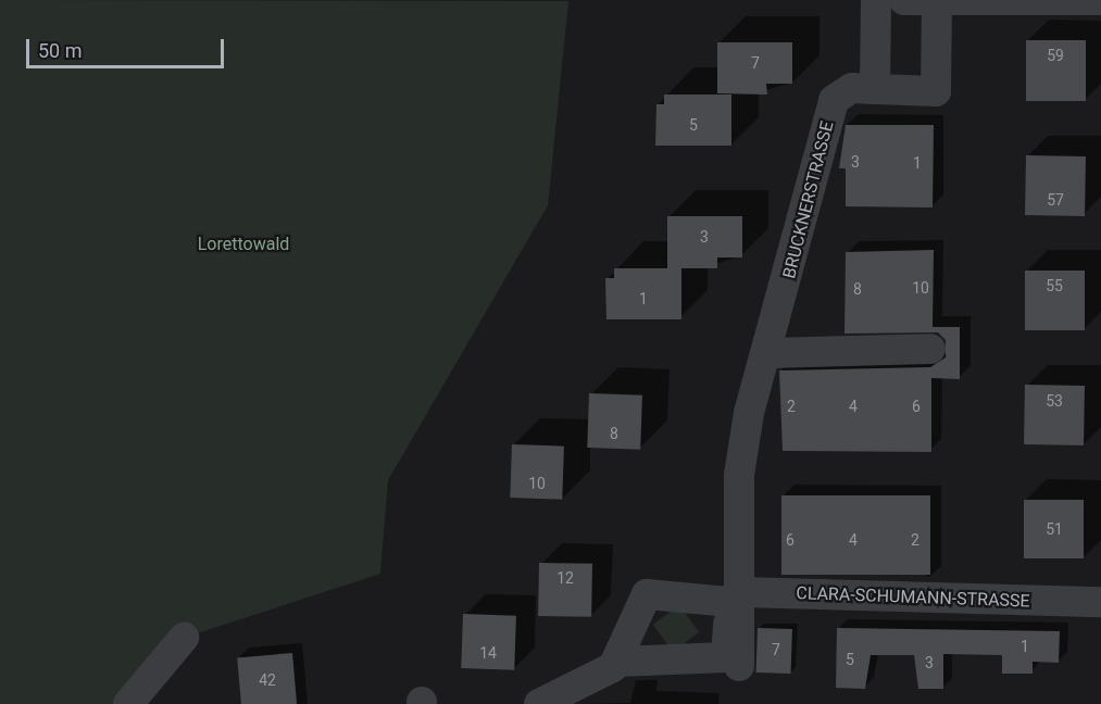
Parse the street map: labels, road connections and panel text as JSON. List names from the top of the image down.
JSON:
{
  "streets": {
    "street": ["BRUCKNERSTRASSE", "CLARA-SCHUMANN-STRASSE"]
  },
  "crossings": [
    ["BRUCKNERSTRASSE", "CLARA-SCHUMANN-STRASSE"]
  ],
  "parks": ["Lorettowald"],
  "house_numbers": [
    "59",
    "7",
    "5",
    "3",
    "1",
    "57",
    "3",
    "55",
    "10",
    "8",
    "1",
    "53",
    "2",
    "4",
    "6",
    "8",
    "10",
    "51",
    "6",
    "4",
    "2",
    "12",
    "1",
    "7",
    "14",
    "5",
    "3",
    "42"
  ],
  "scale_bar": "50 m"
}
